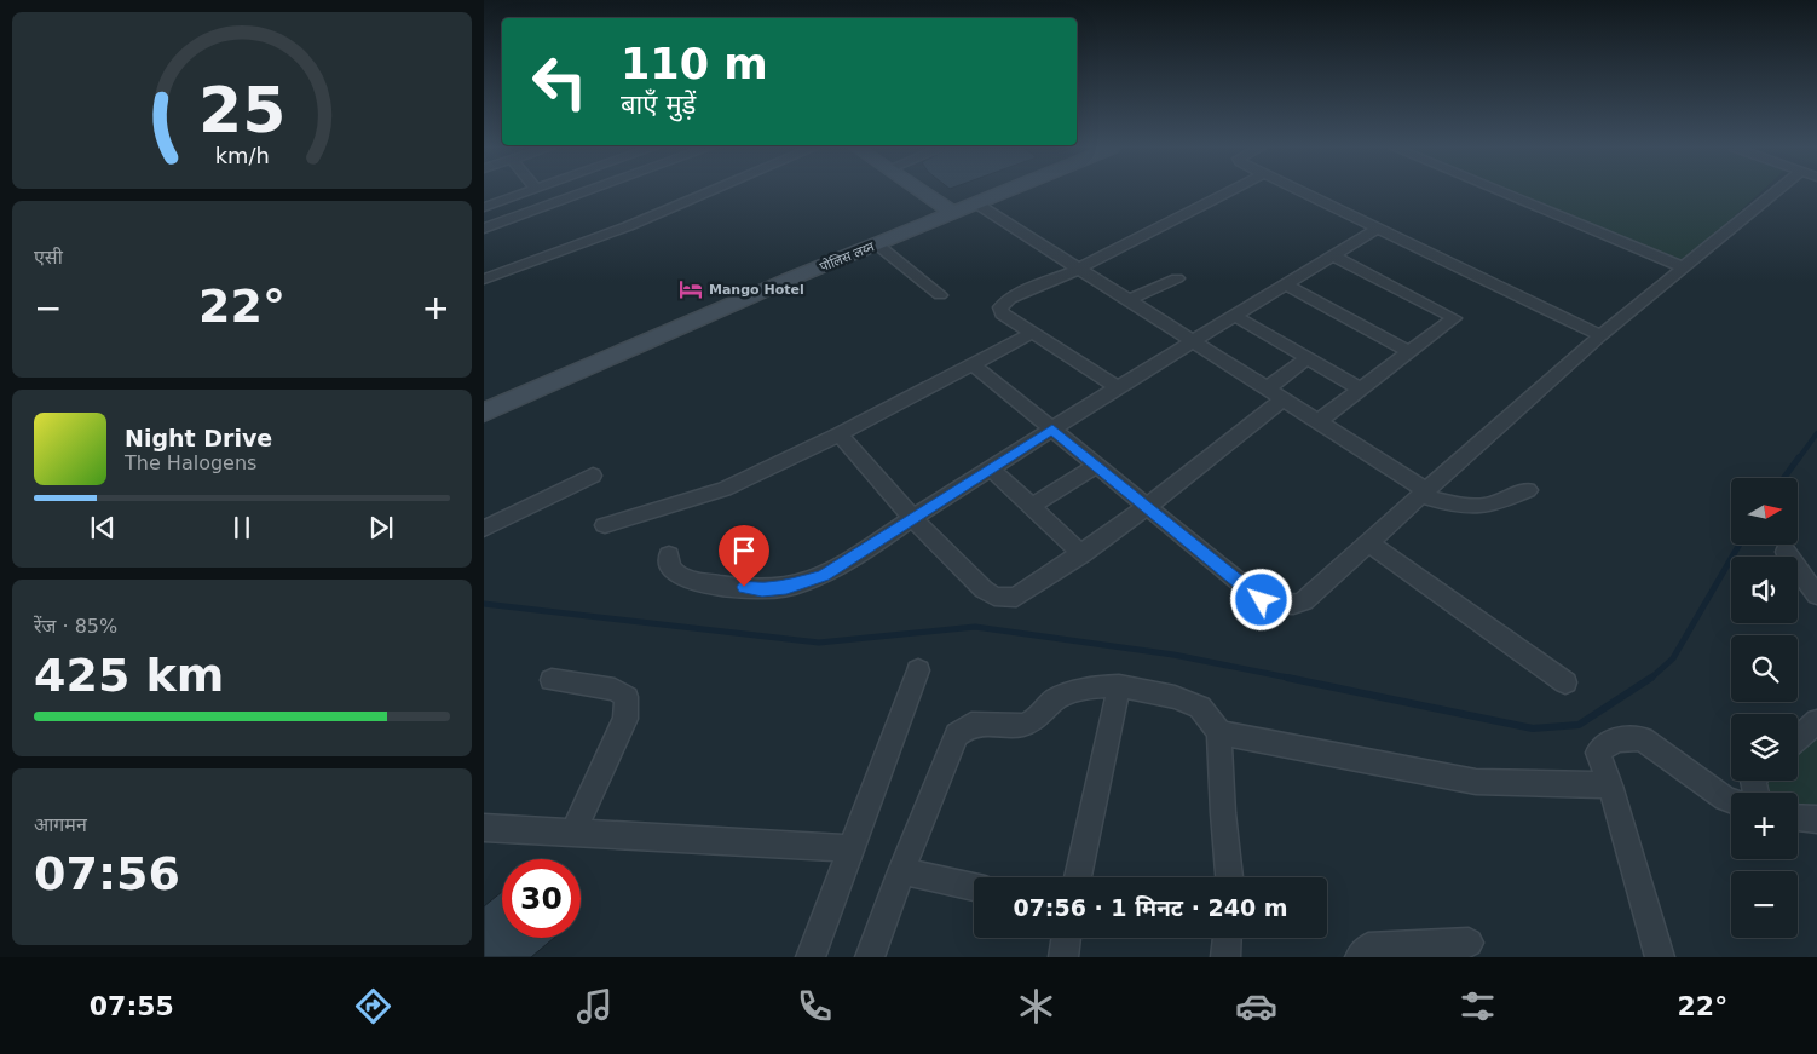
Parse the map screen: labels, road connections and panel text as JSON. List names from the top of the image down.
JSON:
{
  "streets": {
    "street": ["पोलिस लय्न"]
  },
  "places": {
    "hotel": ["Mango Hotel"]
  },
  "north": "right",
  "page": {
    "turn": ["110 m", "बाएँ मुड़ें"],
    "tile": [
      "एसी",
      ["रेंज · 85%", "425 km"],
      ["आगमन", "07:56"]
    ],
    "heat": ["−", "22°", "+"],
    "song": ["Night Drive", "The Halogens"],
    "map_buttons": ["+", "−"],
    "limit": "30",
    "trip": "07:56 · 1 मिनट · 240 m",
    "tabs": ["07:55", "22°"],
    "gauge": ["25", "km/h"]
  }
}
